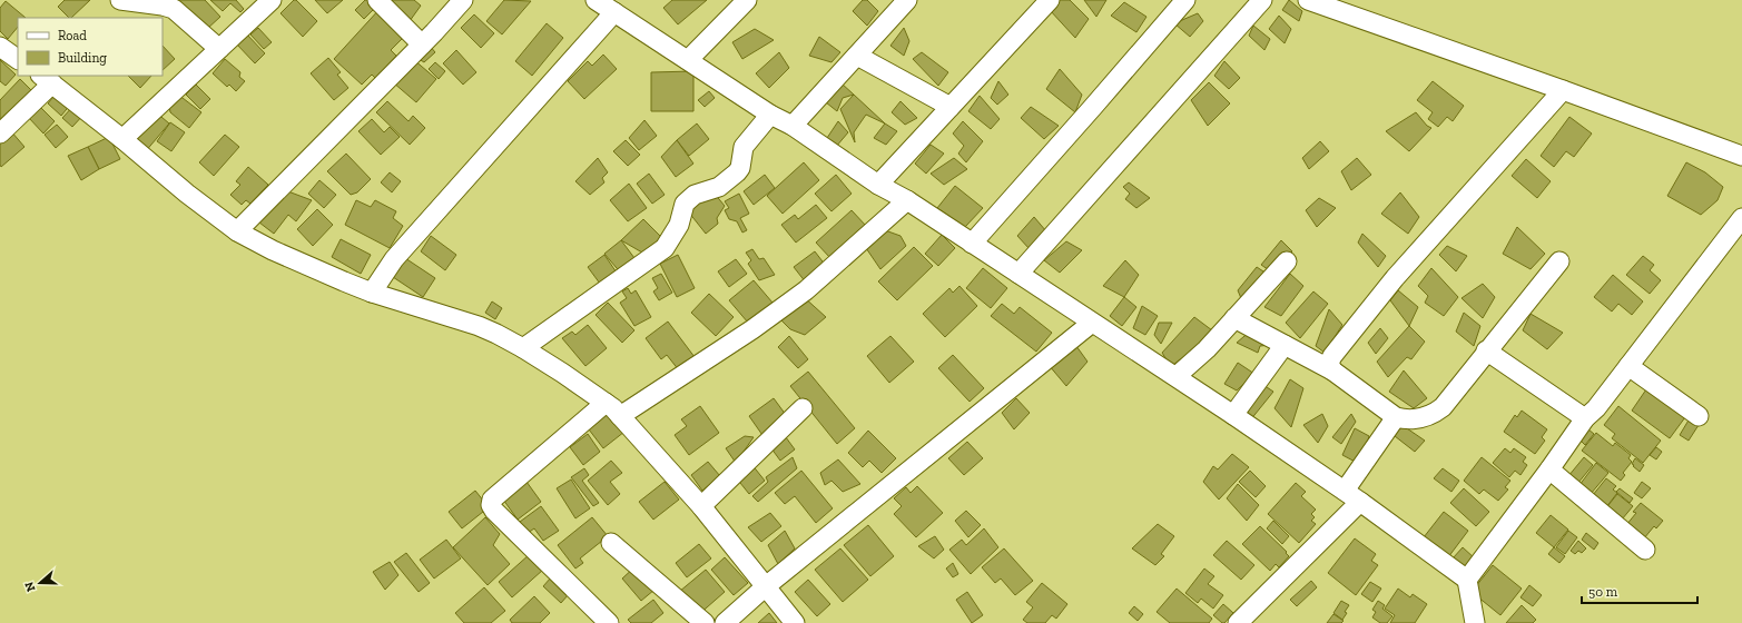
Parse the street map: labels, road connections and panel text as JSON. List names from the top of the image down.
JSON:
{
  "legend": ["Road", "Building"],
  "scale_bar": "50 m",
  "north": "left"
}
